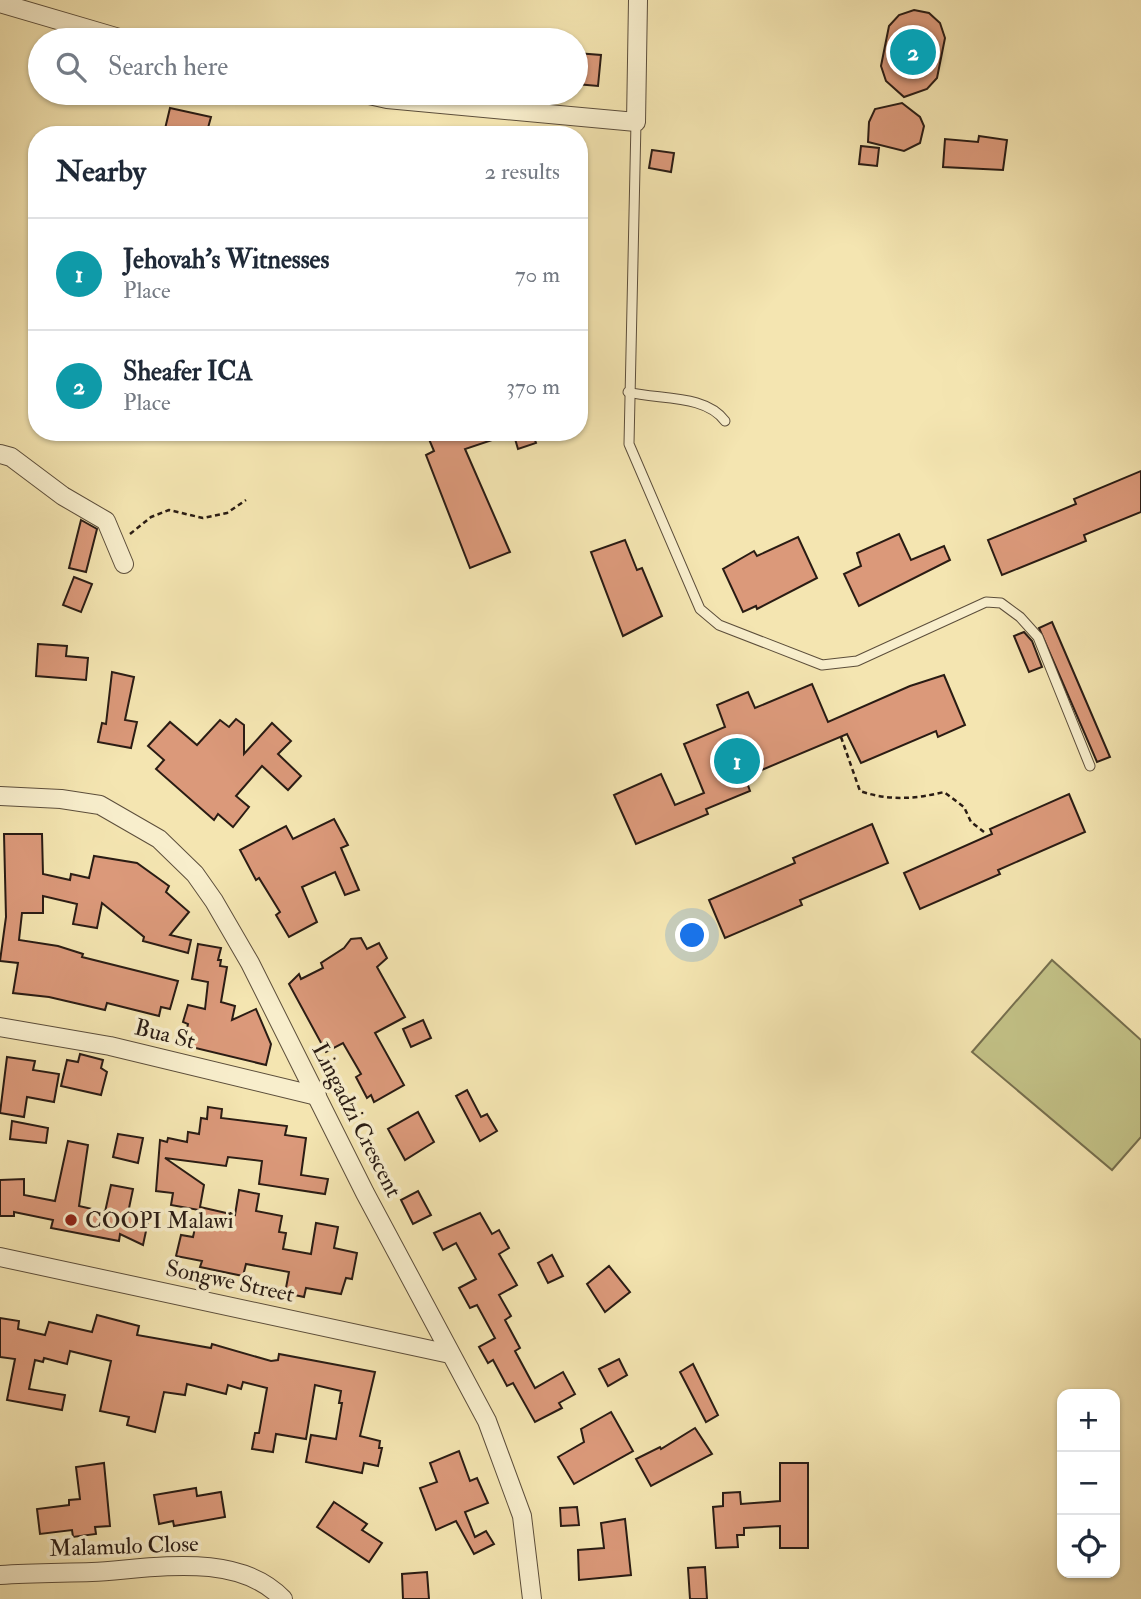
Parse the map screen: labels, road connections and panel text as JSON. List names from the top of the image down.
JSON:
{
  "streets": {
    "street": [
      "Bua St",
      "Lingadzi Crescent",
      "Songwe Street",
      "Malamulo Close"
    ]
  },
  "crossings": [
    ["Bua St", "Lingadzi Crescent"],
    ["Lingadzi Crescent", "Songwe Street"]
  ],
  "places": ["COOPI Malawi"],
  "page": {
    "pins": ["2", "1"],
    "search": "Search here",
    "heading": ["Nearby", "2 results"],
    "list": [
      {
        "mark": "1",
        "name": "Jehovah's Witnesses",
        "note": "Place",
        "value": "70 m"
      },
      {
        "mark": "2",
        "name": "Sheafer ICA",
        "note": "Place",
        "value": "370 m"
      }
    ],
    "map_buttons": ["+", "−"]
  }
}
